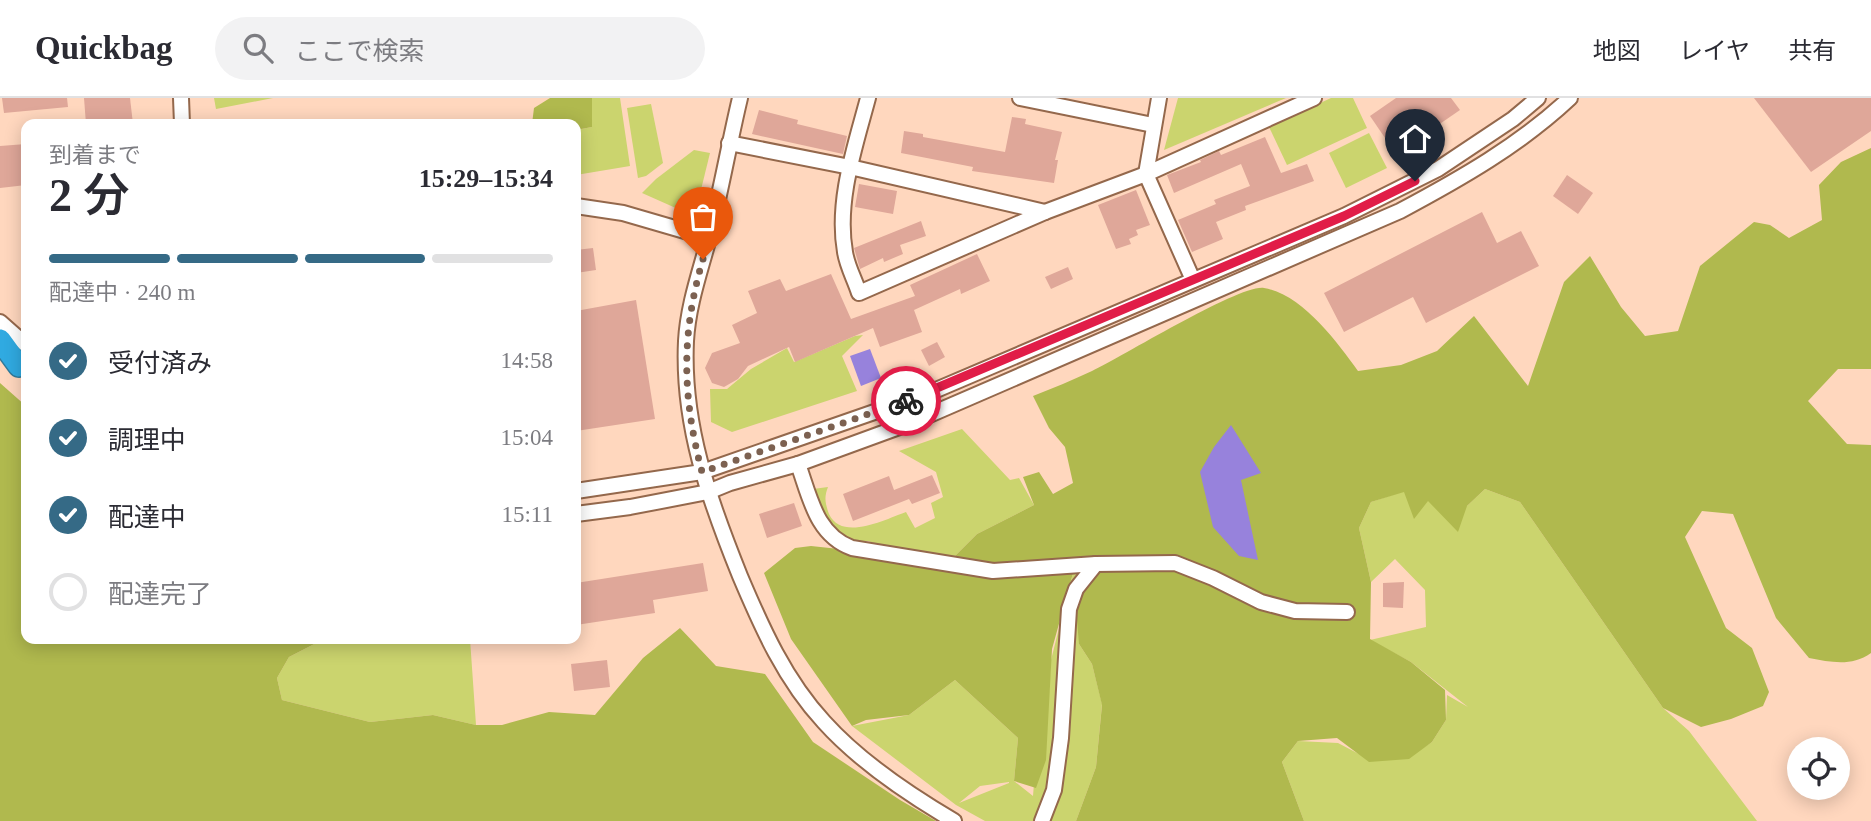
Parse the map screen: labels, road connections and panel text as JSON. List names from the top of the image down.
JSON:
{
  "page": {
    "header": "Quickbag",
    "search": "ここで検索",
    "nav": ["地図", "レイヤ", "共有"],
    "heading": ["2 分", "到着まで", "15:29–15:34"],
    "bar": "配達中 · 240 m",
    "list": [
      ["受付済み", "14:58"],
      ["調理中", "15:04"],
      ["配達中", "15:11"],
      "配達完了"
    ]
  }
}
